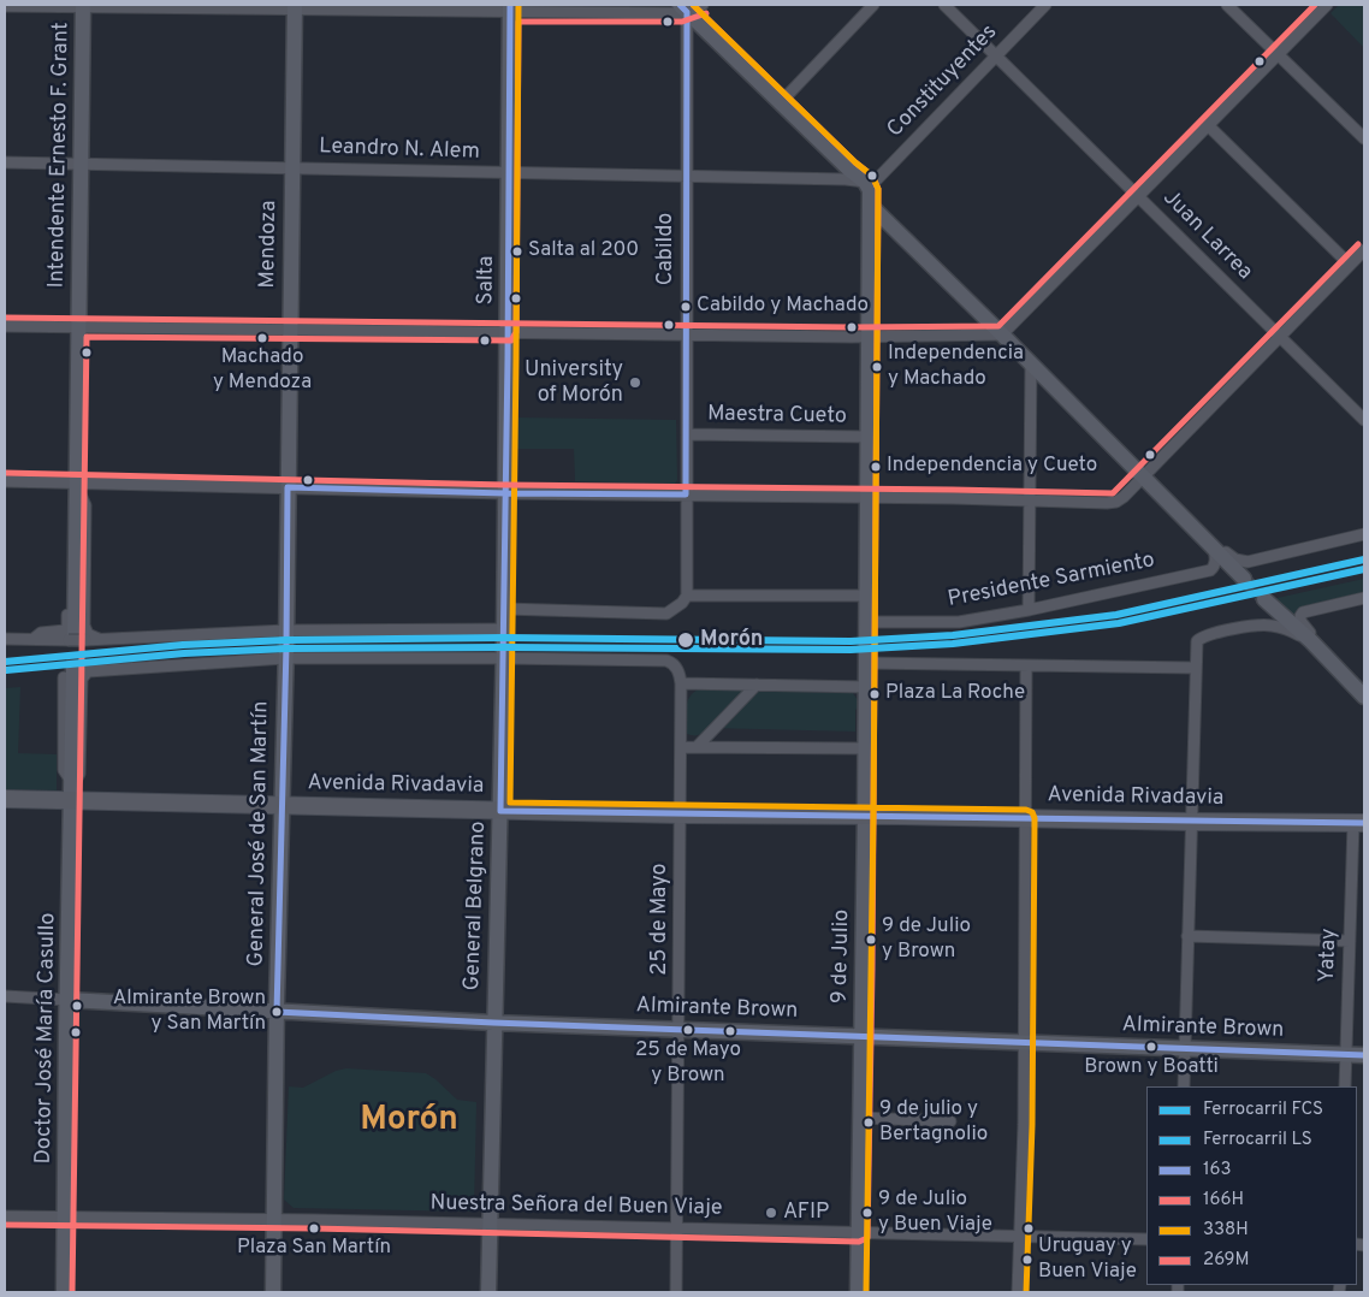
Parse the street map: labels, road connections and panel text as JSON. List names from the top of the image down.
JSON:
{
  "streets": {
    "main road": ["Avenida Rivadavia"],
    "street": [
      "Constituyentes",
      "Leandro N. Alem",
      "Intendente Ernesto F. Grant",
      "Juan Larrea",
      "Mendoza",
      "Cabildo",
      "Salta",
      "Maestra Cueto",
      "Presidente Sarmiento",
      "General José de San Martín",
      "General Belgrano",
      "25 de Mayo",
      "Yatay",
      "9 de Julio",
      "Almirante Brown",
      "Doctor José María Casullo",
      "Nuestra Señora del Buen Viaje"
    ]
  },
  "crossings": [
    ["Constituyentes", "Leandro N. Alem"],
    ["Constituyentes", "Juan Larrea"],
    ["Constituyentes", "9 de Julio"],
    ["Leandro N. Alem", "Intendente Ernesto F. Grant"],
    ["Leandro N. Alem", "Mendoza"],
    ["Leandro N. Alem", "Cabildo"],
    ["Leandro N. Alem", "Salta"],
    ["Leandro N. Alem", "9 de Julio"],
    ["Mendoza", "General José de San Martín"],
    ["Cabildo", "Maestra Cueto"],
    ["Salta", "General Belgrano"],
    ["Maestra Cueto", "9 de Julio"],
    ["Presidente Sarmiento", "9 de Julio"],
    ["Avenida Rivadavia", "General José de San Martín"],
    ["Avenida Rivadavia", "General Belgrano"],
    ["Avenida Rivadavia", "25 de Mayo"],
    ["Avenida Rivadavia", "Yatay"],
    ["Avenida Rivadavia", "9 de Julio"],
    ["Avenida Rivadavia", "Doctor José María Casullo"],
    ["General José de San Martín", "Almirante Brown"],
    ["General José de San Martín", "Nuestra Señora del Buen Viaje"],
    ["General Belgrano", "Almirante Brown"],
    ["General Belgrano", "Nuestra Señora del Buen Viaje"],
    ["25 de Mayo", "Almirante Brown"],
    ["25 de Mayo", "Nuestra Señora del Buen Viaje"],
    ["Yatay", "Almirante Brown"],
    ["9 de Julio", "Almirante Brown"],
    ["9 de Julio", "Nuestra Señora del Buen Viaje"],
    ["Almirante Brown", "Doctor José María Casullo"],
    ["Doctor José María Casullo", "Nuestra Señora del Buen Viaje"]
  ],
  "districts": ["Morón"],
  "places": [
    "Salta al 200",
    "Cabildo y Machado",
    "Machado y Mendoza",
    "Independencia y Machado",
    "University of Morón",
    "Independencia y Cueto",
    "Morón",
    "Plaza La Roche",
    "9 de Julio y Brown",
    "Almirante Brown y San Martín",
    "25 de Mayo y Brown",
    "Brown y Boatti",
    "9 de julio y Bertagnolio",
    "AFIP",
    "9 de Julio y Buen Viaje",
    "Plaza San Martín",
    "Uruguay y Buen Viaje"
  ],
  "lines": [
    "transit line 163",
    "transit line 166H",
    "transit line 338H",
    "transit line 269M",
    "rail line FCS",
    "rail line LS"
  ],
  "legend": [
    "Ferrocarril FCS",
    "Ferrocarril LS",
    "163",
    "166H",
    "338H",
    "269M"
  ]
}
